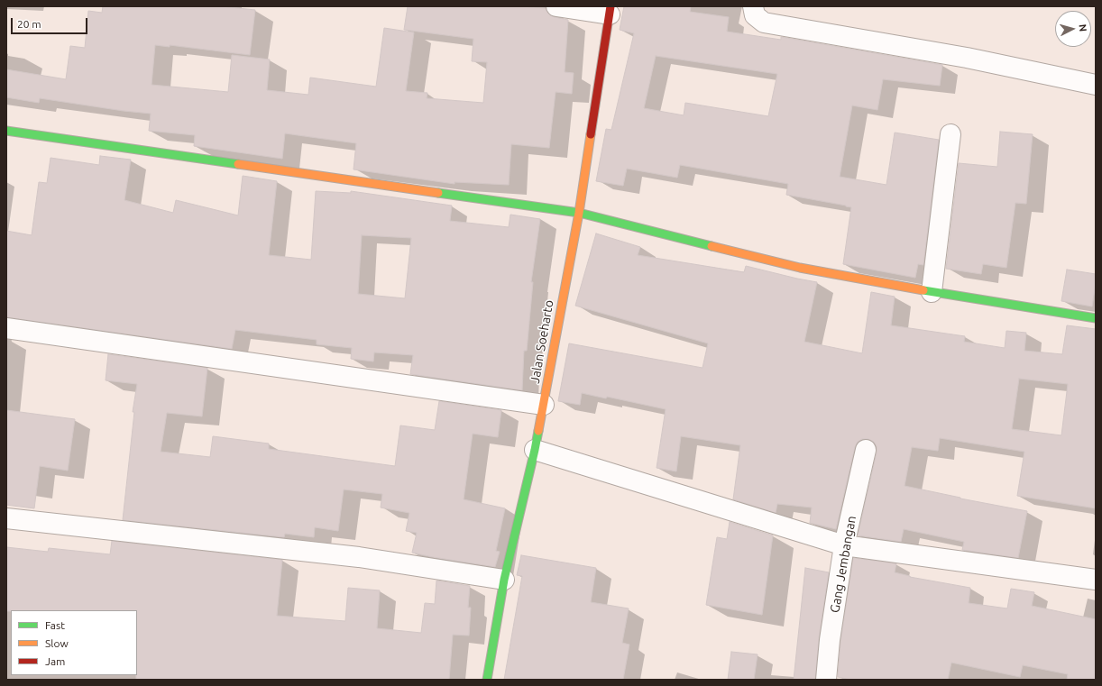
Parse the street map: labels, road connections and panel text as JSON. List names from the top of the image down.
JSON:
{
  "streets": {
    "street": ["Jalan Soeharto", "Gang Jembangan"]
  },
  "legend": ["Fast", "Slow", "Jam"],
  "scale_bar": "20 m",
  "north": "right"
}
